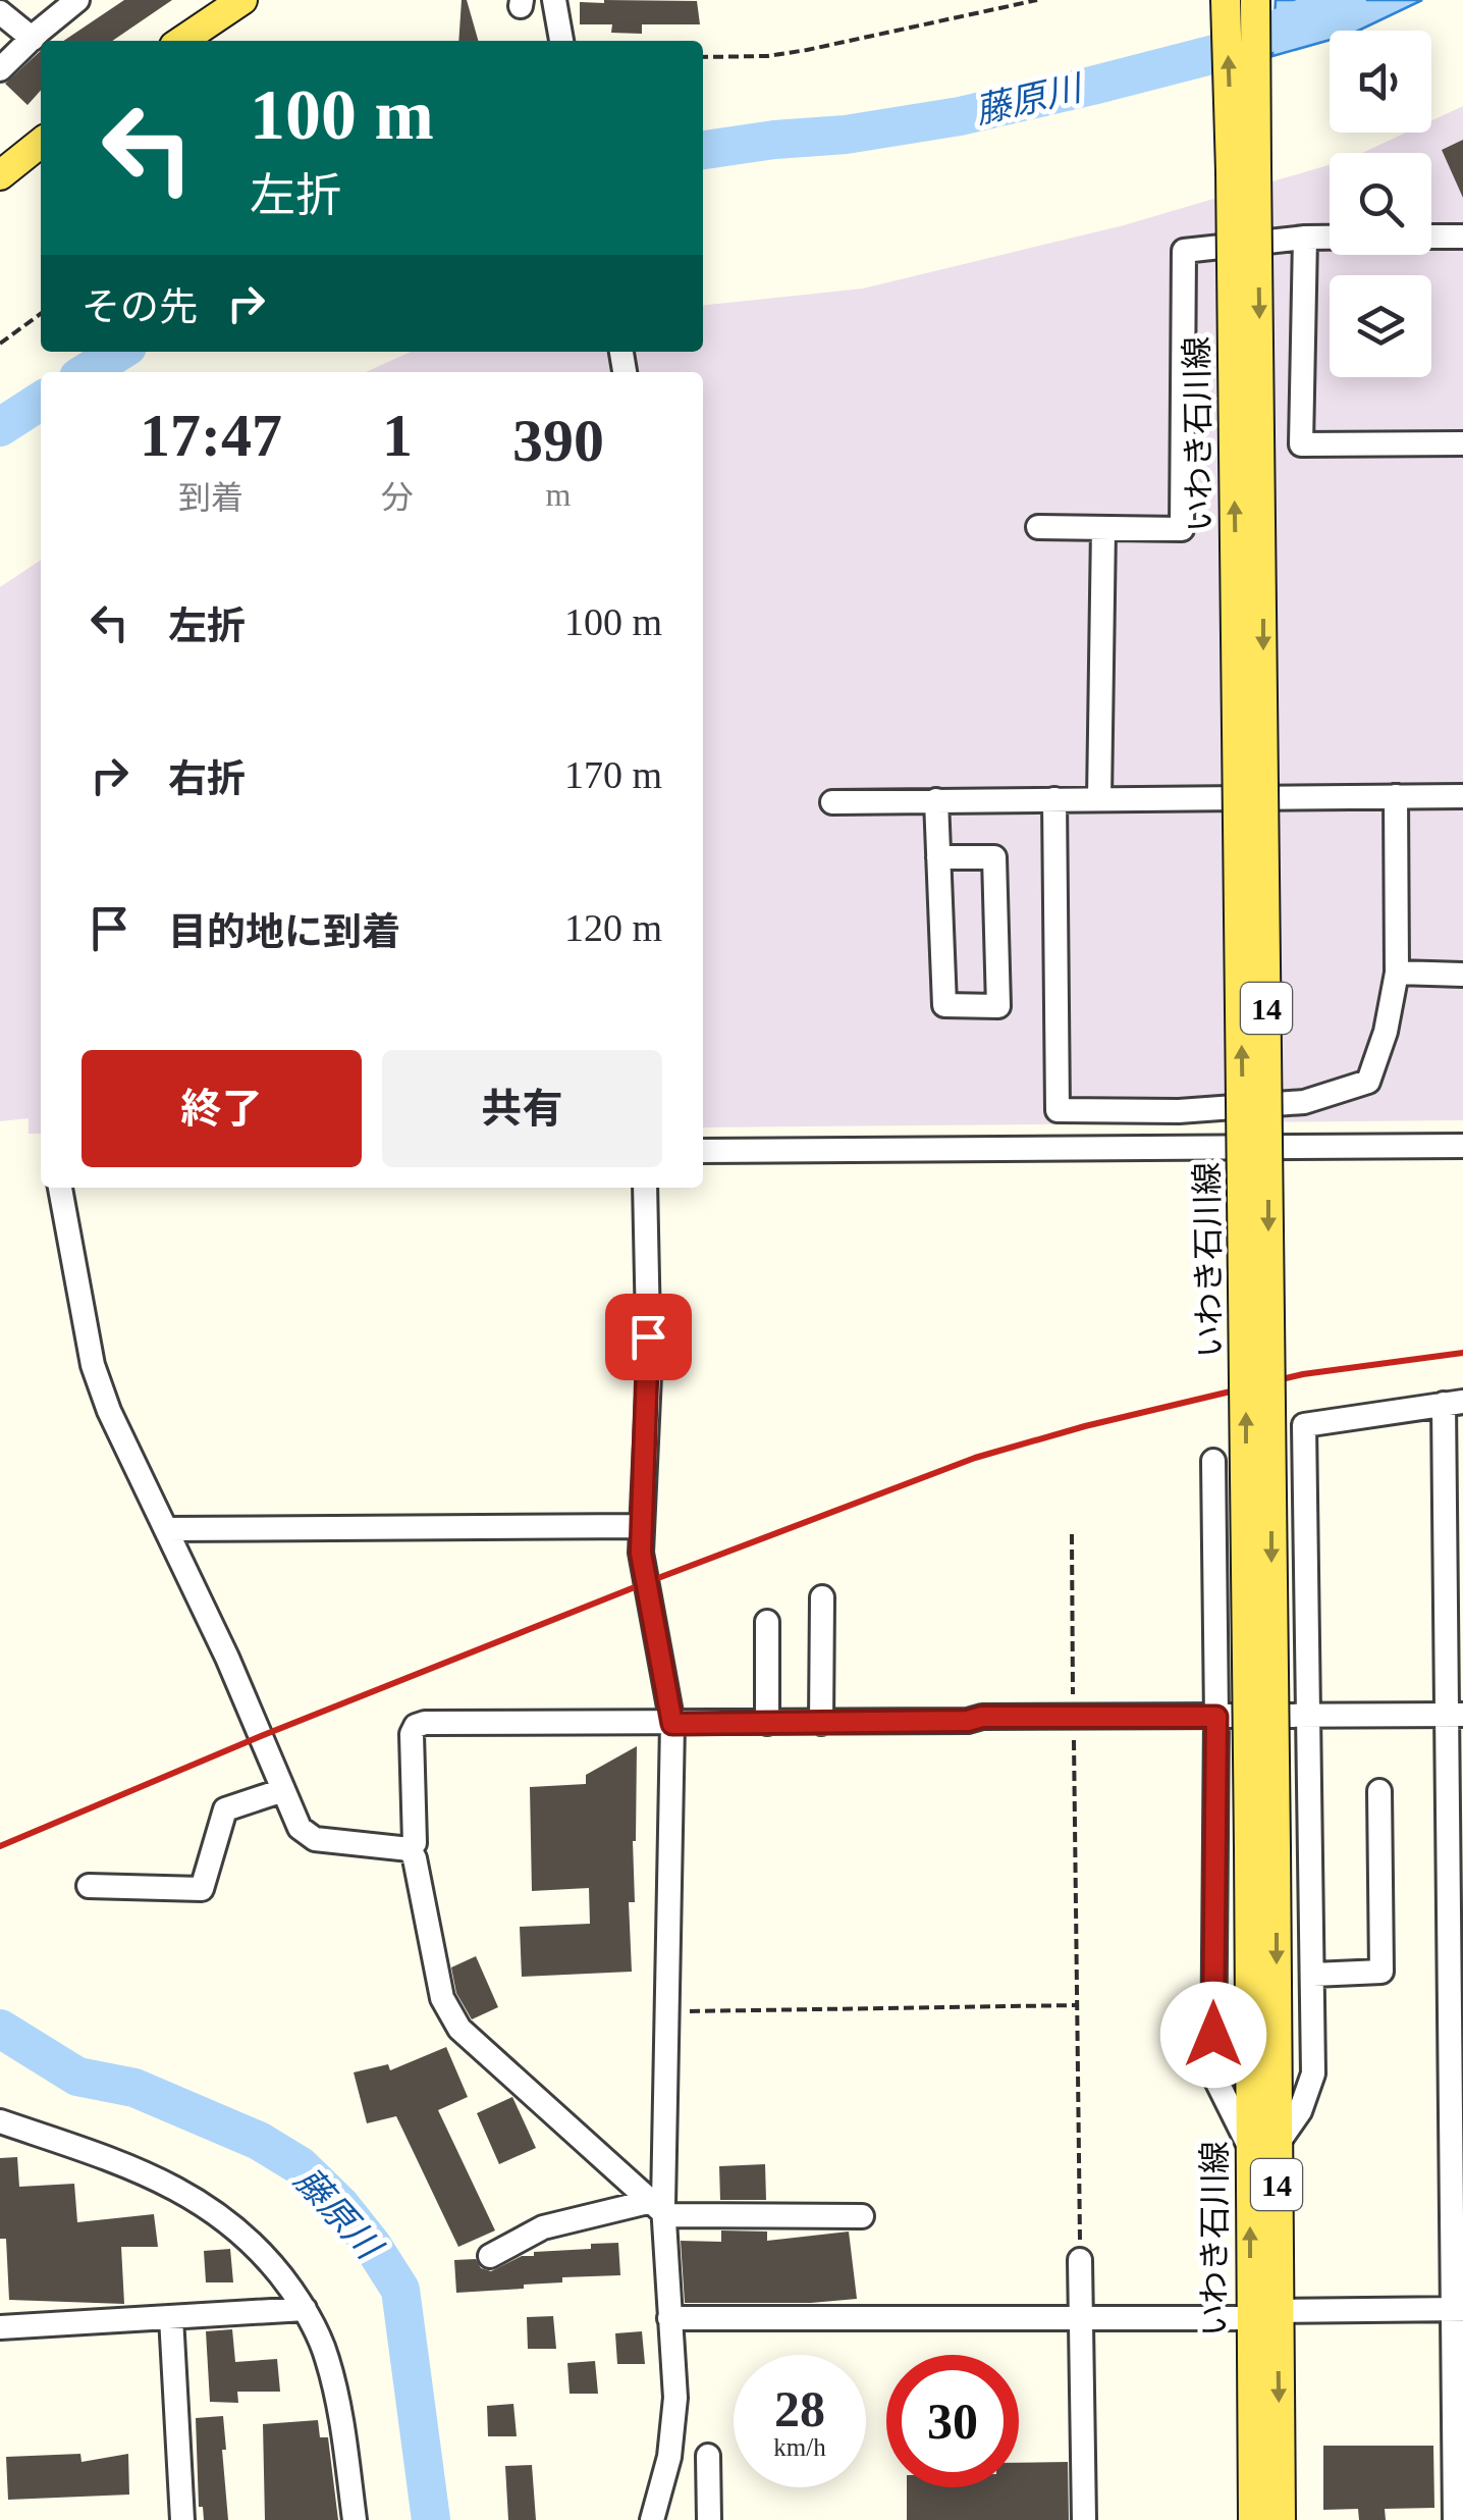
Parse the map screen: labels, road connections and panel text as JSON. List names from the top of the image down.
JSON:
{
  "streets": {
    "main road": ["いわき石川線", "14"]
  },
  "water": ["藤原川"],
  "page": {
    "turn": ["100 m", "左折"],
    "then": "その先",
    "eta": [
      "17:47",
      "到着",
      "1",
      "分",
      "390",
      "m"
    ],
    "list": [
      {
        "name": "左折",
        "value": "100 m"
      },
      {
        "name": "右折",
        "value": "170 m"
      },
      {
        "name": "目的地に到着",
        "value": "120 m"
      }
    ],
    "buttons": ["終了", "共有"],
    "speed": "28 km/h",
    "limit": "30"
  }
}
